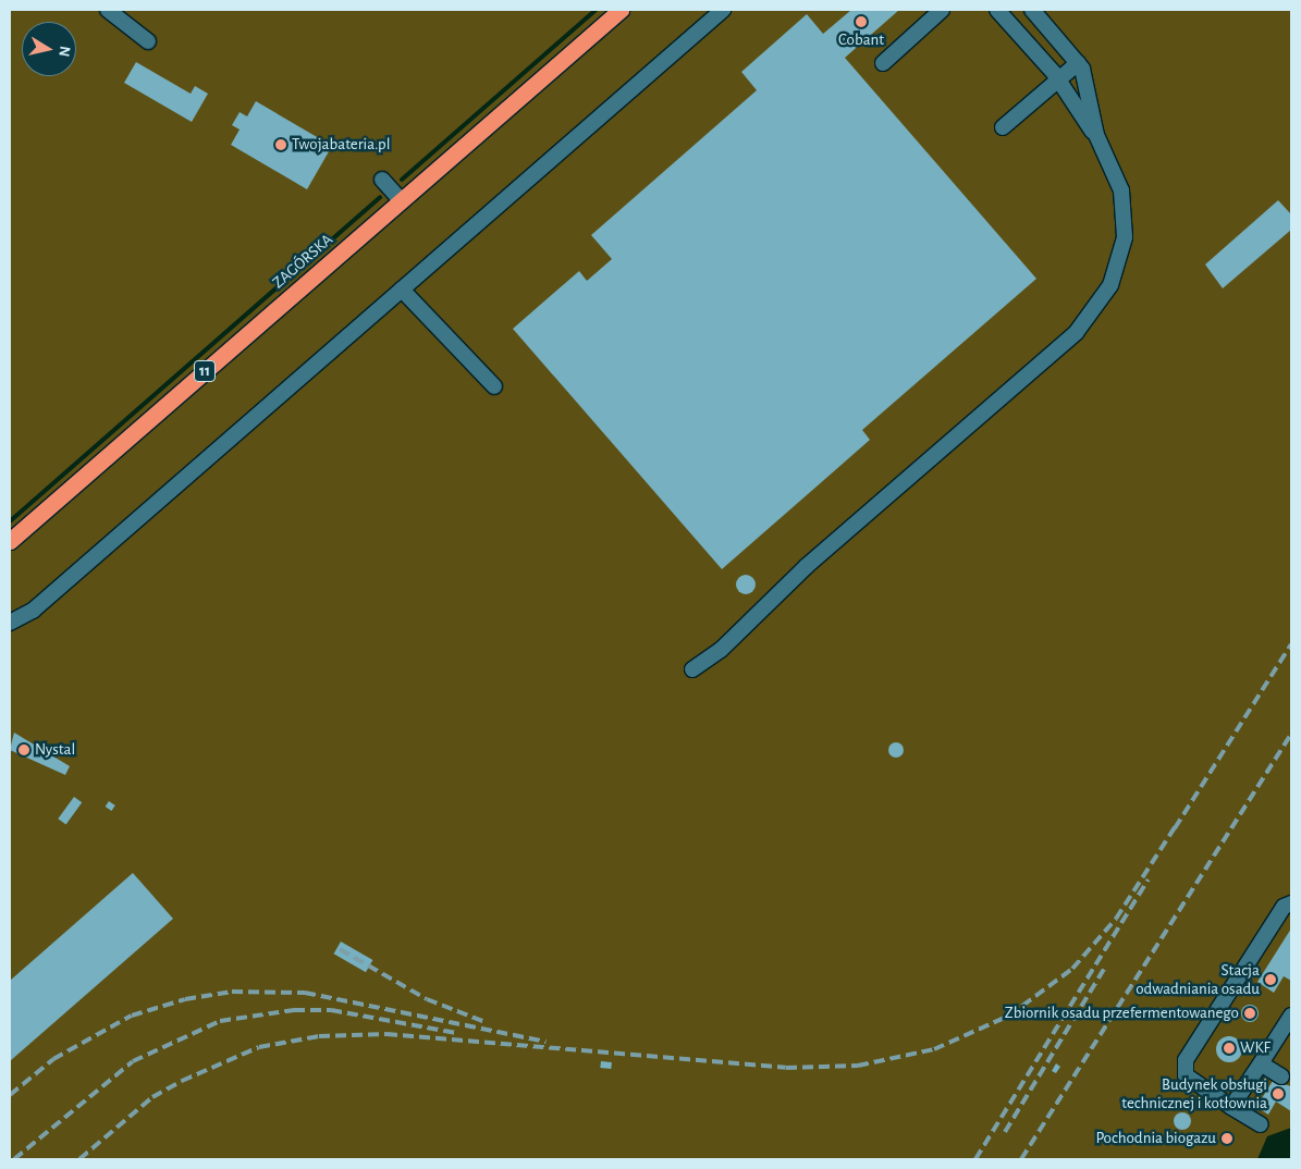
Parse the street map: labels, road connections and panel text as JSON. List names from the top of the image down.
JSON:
{
  "streets": {
    "highway": ["ZAGÓRSKA", "11"]
  },
  "places": [
    "Cobant",
    "Twojabateria.pl",
    "Nystal",
    "Stacja odwadniania osadu",
    "Zbiornik osadu przefermentowanego",
    "WKF",
    "Budynek obsługi technicznej i kotłownia",
    "Pochodnia biogazu"
  ],
  "north": "right"
}
